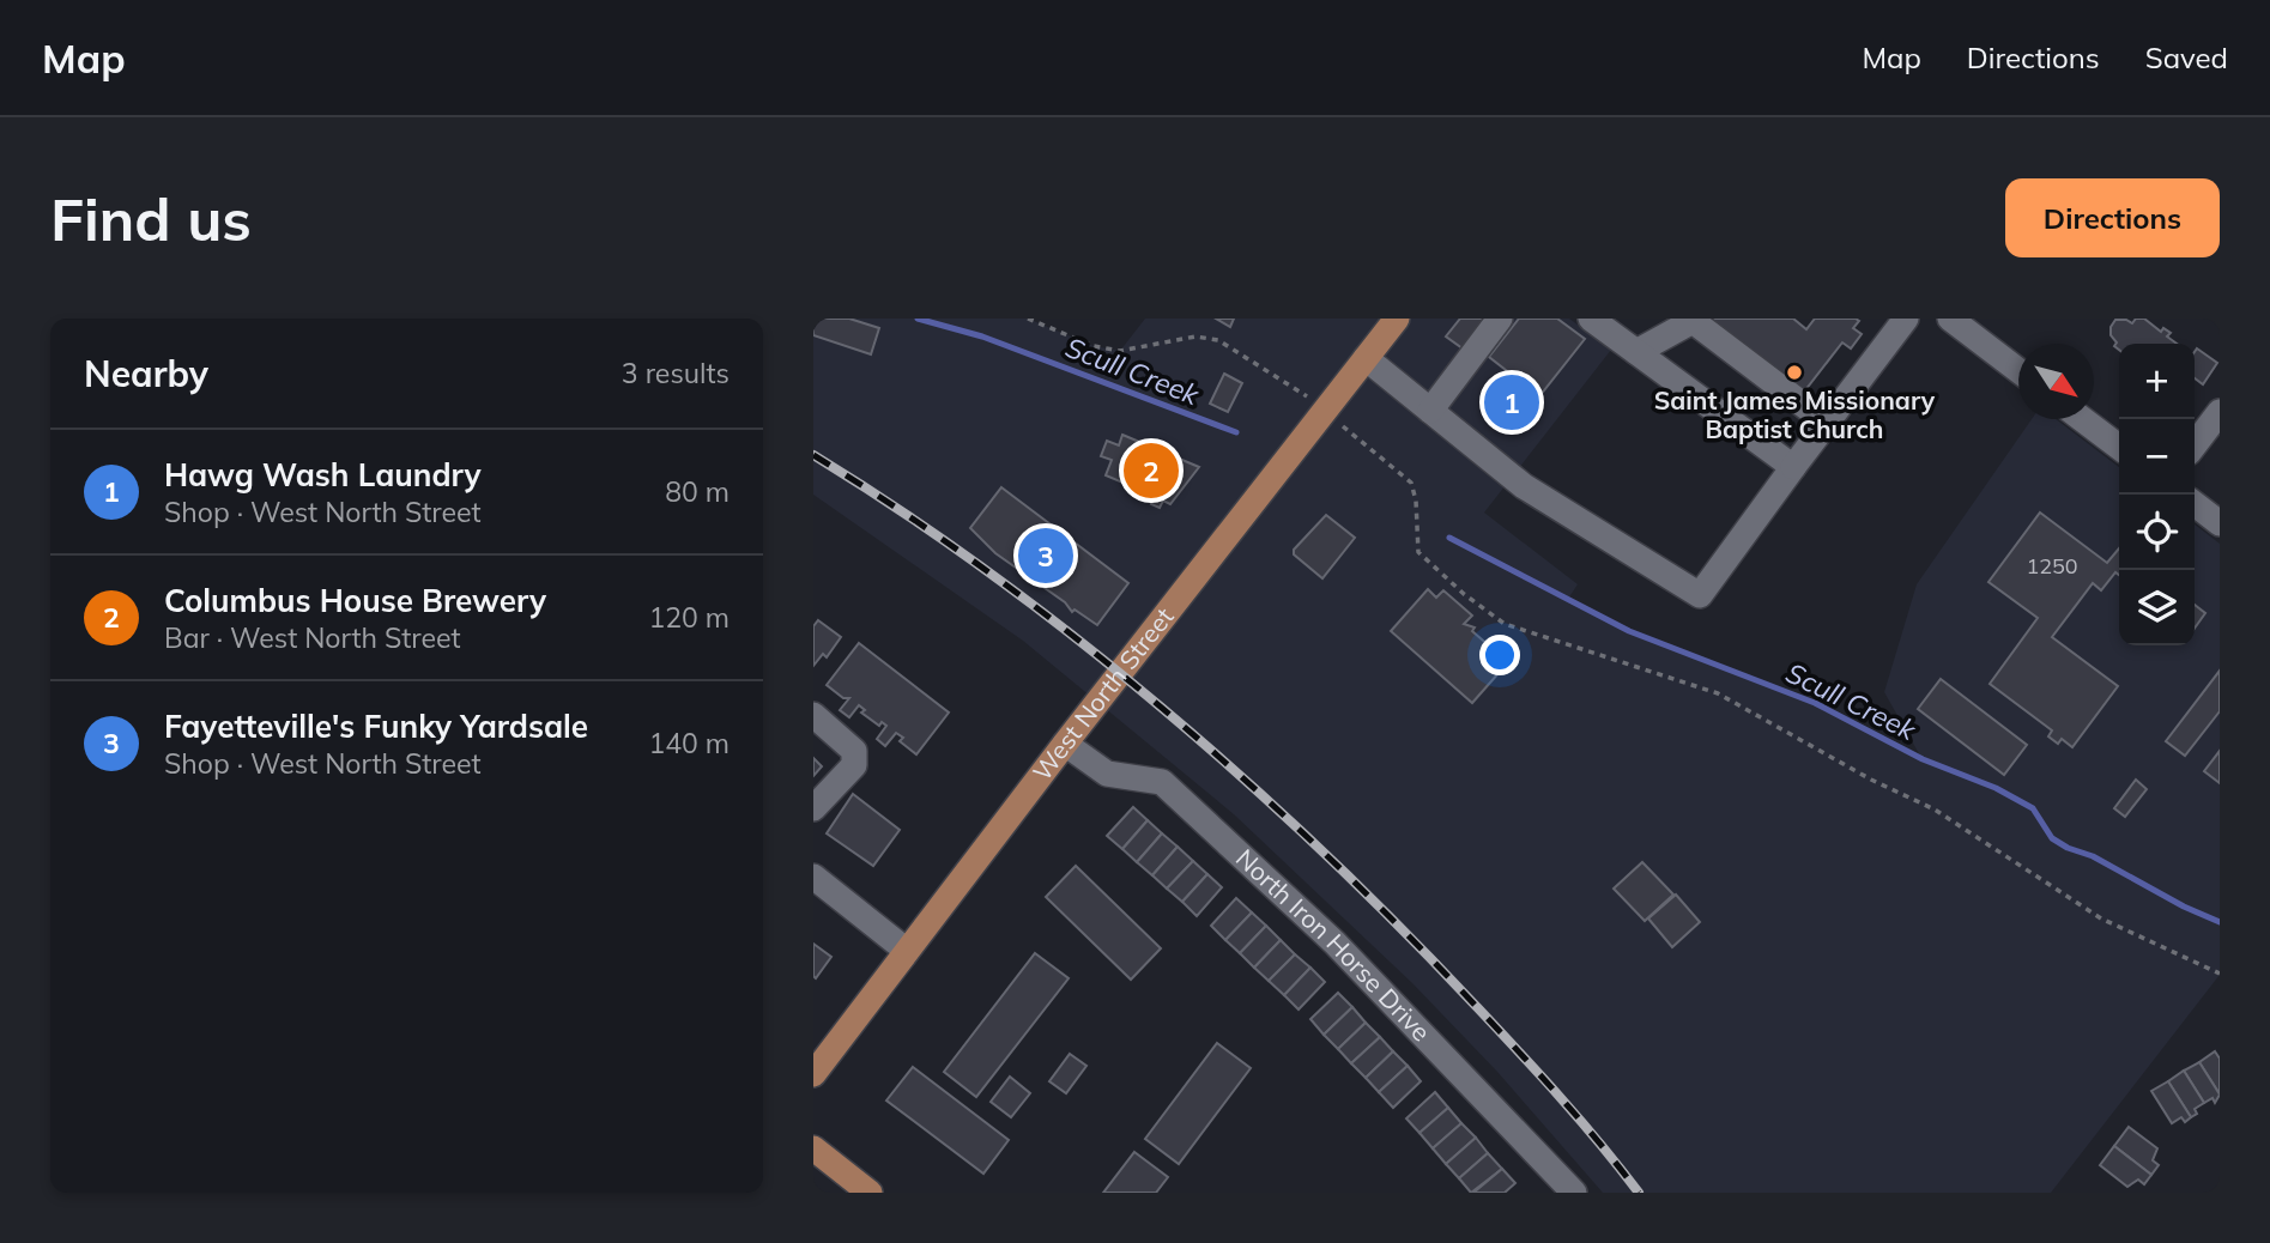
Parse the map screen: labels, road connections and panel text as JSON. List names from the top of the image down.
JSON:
{
  "streets": {
    "main road": ["West North Street"],
    "street": ["North Iron Horse Drive"]
  },
  "crossings": [
    ["West North Street", "North Iron Horse Drive"]
  ],
  "water": ["Scull Creek"],
  "places": ["Saint James Missionary Baptist Church"],
  "house_numbers": ["1250"],
  "north": "bottom right",
  "page": {
    "header": "Map",
    "nav": ["Map", "Directions", "Saved"],
    "buttons": "Directions",
    "title": "Find us",
    "heading": ["Nearby", "3 results"],
    "map_buttons": ["+", "−"],
    "pins": ["1", "2", "3"],
    "list": [
      {
        "mark": "1",
        "name": "Hawg Wash Laundry",
        "note": "Shop · West North Street",
        "value": "80 m"
      },
      {
        "mark": "2",
        "name": "Columbus House Brewery",
        "note": "Bar · West North Street",
        "value": "120 m"
      },
      {
        "mark": "3",
        "name": "Fayetteville's Funky Yardsale",
        "note": "Shop · West North Street",
        "value": "140 m"
      }
    ]
  }
}
